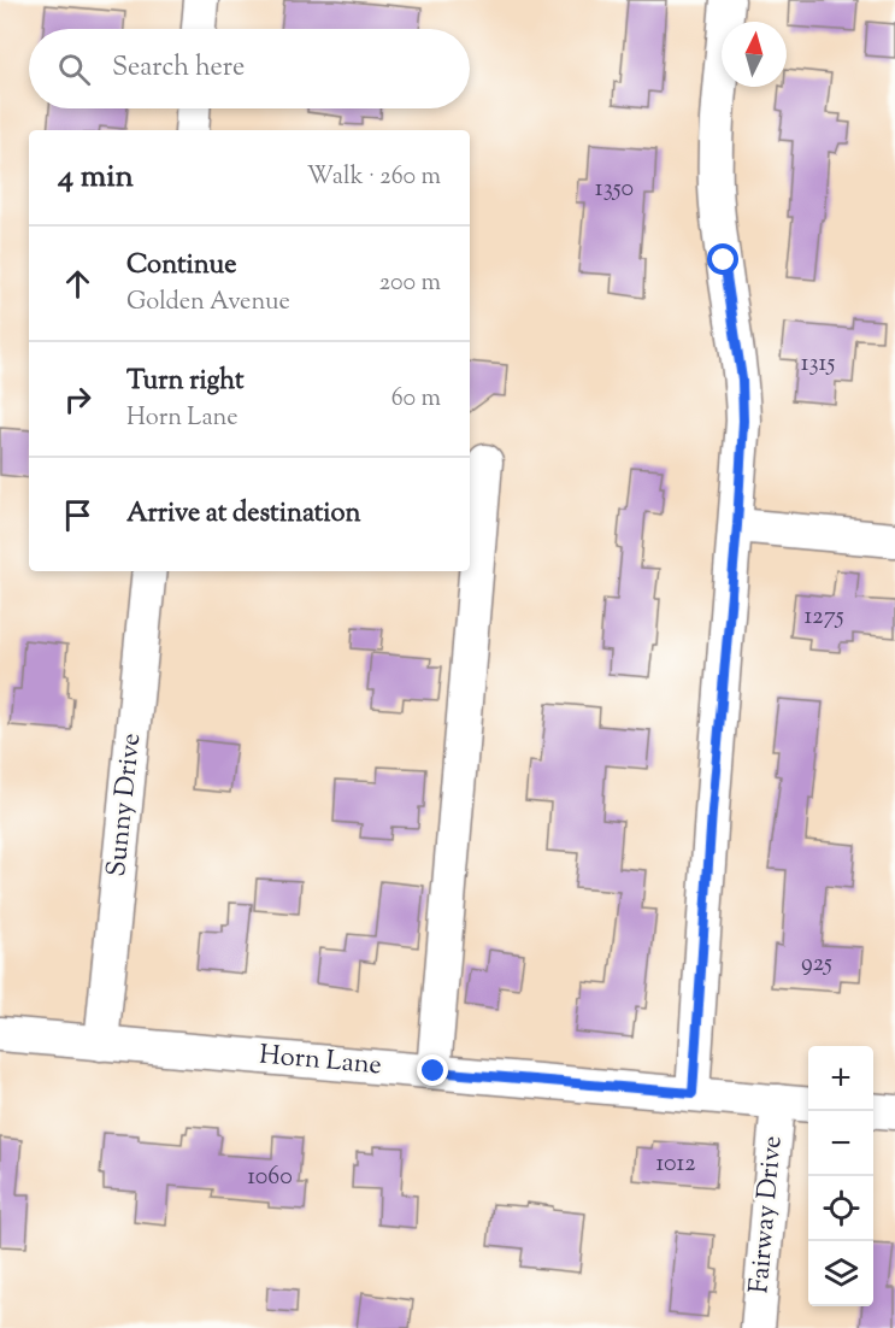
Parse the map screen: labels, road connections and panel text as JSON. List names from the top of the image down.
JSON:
{
  "streets": {
    "street": ["Sunny Drive", "Horn Lane", "Fairway Drive"]
  },
  "crossings": [
    ["Sunny Drive", "Horn Lane"],
    ["Horn Lane", "Fairway Drive"]
  ],
  "house_numbers": [
    "1350",
    "1315",
    "1275",
    "925",
    "1012",
    "1060"
  ],
  "north": "top",
  "page": {
    "search": "Search here",
    "heading": ["4 min", "Walk · 260 m"],
    "list": [
      ["Continue", "Golden Avenue", "200 m"],
      ["Turn right", "Horn Lane", "60 m"],
      "Arrive at destination"
    ],
    "map_buttons": ["+", "−"]
  }
}
